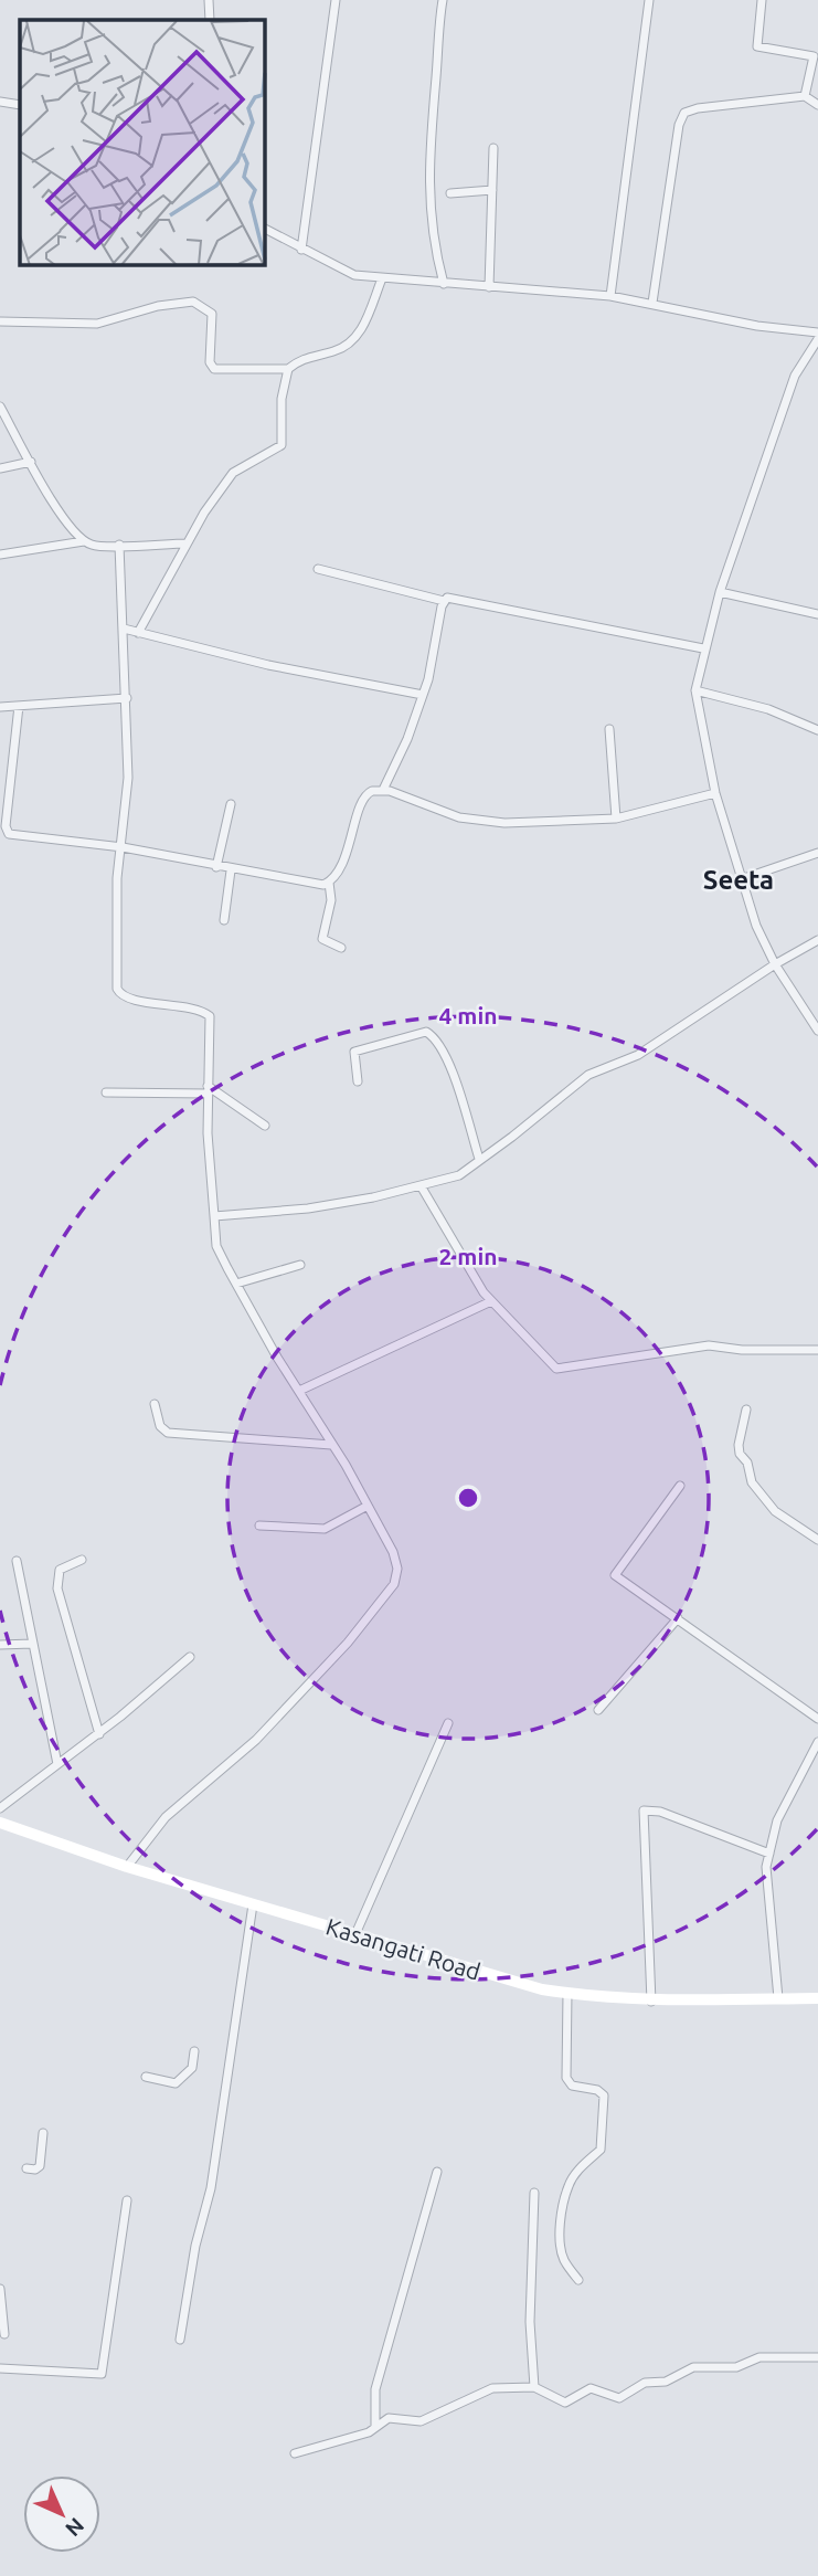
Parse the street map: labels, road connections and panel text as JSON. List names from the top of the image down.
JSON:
{
  "streets": {
    "street": ["Kasangati Road"]
  },
  "districts": ["Seeta"],
  "north": "bottom right",
  "rings": ["4 min", "2 min"]
}
